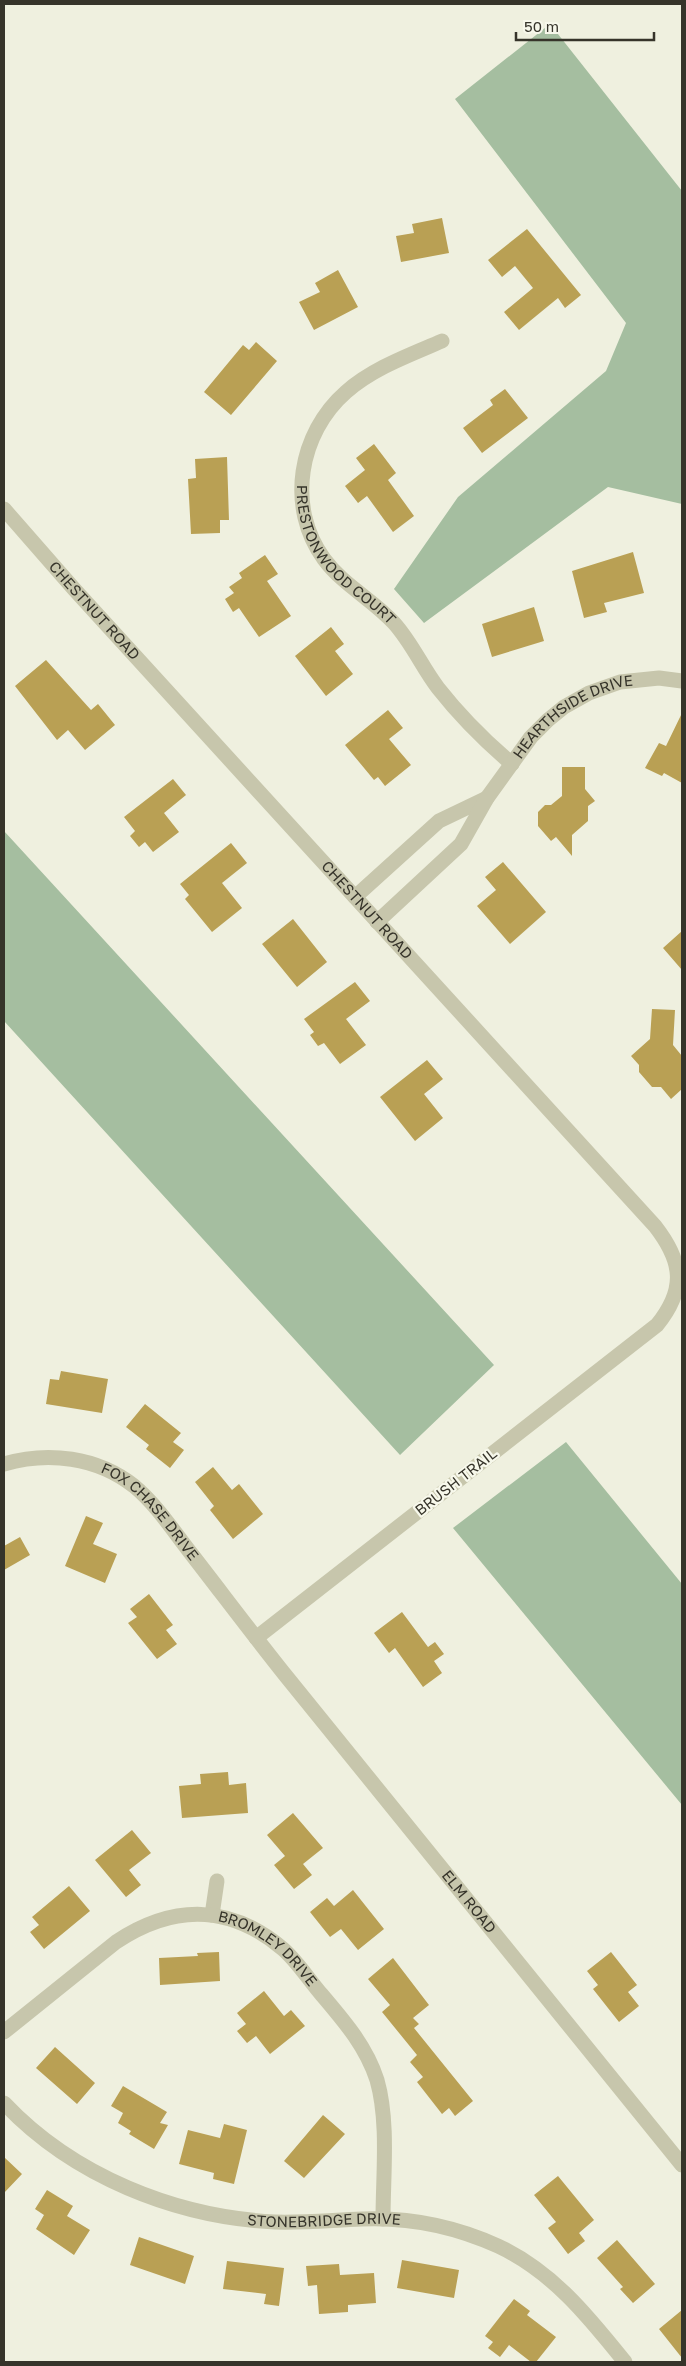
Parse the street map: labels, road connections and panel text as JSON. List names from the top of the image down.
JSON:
{
  "streets": {
    "street": [
      "PRESTONWOOD COURT",
      "CHESTNUT ROAD",
      "HEARTHSIDE DRIVE",
      "BRUSH TRAIL",
      "FOX CHASE DRIVE",
      "ELM ROAD",
      "BROMLEY DRIVE",
      "STONEBRIDGE DRIVE"
    ]
  },
  "crossings": [
    ["PRESTONWOOD COURT", "HEARTHSIDE DRIVE"],
    ["CHESTNUT ROAD", "HEARTHSIDE DRIVE"],
    ["CHESTNUT ROAD", "BRUSH TRAIL"],
    ["BRUSH TRAIL", "FOX CHASE DRIVE"],
    ["BRUSH TRAIL", "ELM ROAD"],
    ["FOX CHASE DRIVE", "ELM ROAD"],
    ["BROMLEY DRIVE", "STONEBRIDGE DRIVE"]
  ],
  "scale_bar": "50 m"
}
